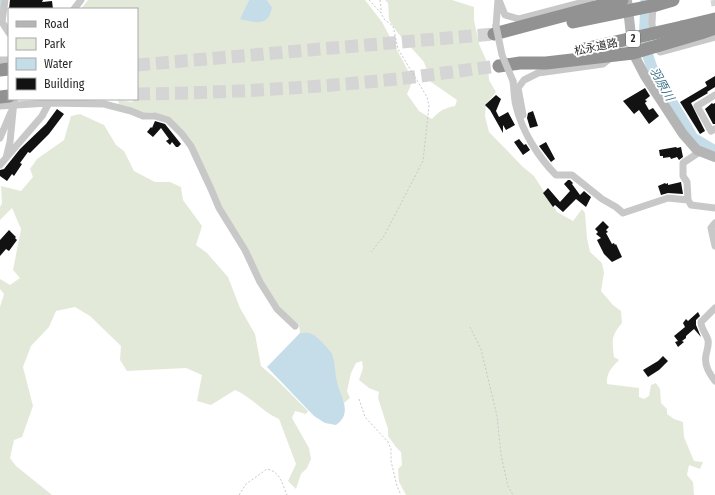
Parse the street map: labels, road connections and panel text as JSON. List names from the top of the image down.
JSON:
{
  "streets": {
    "highway": ["2", "松永道路"]
  },
  "water": ["羽原川"],
  "legend": [
    "Road",
    "Park",
    "Water",
    "Building"
  ]
}
